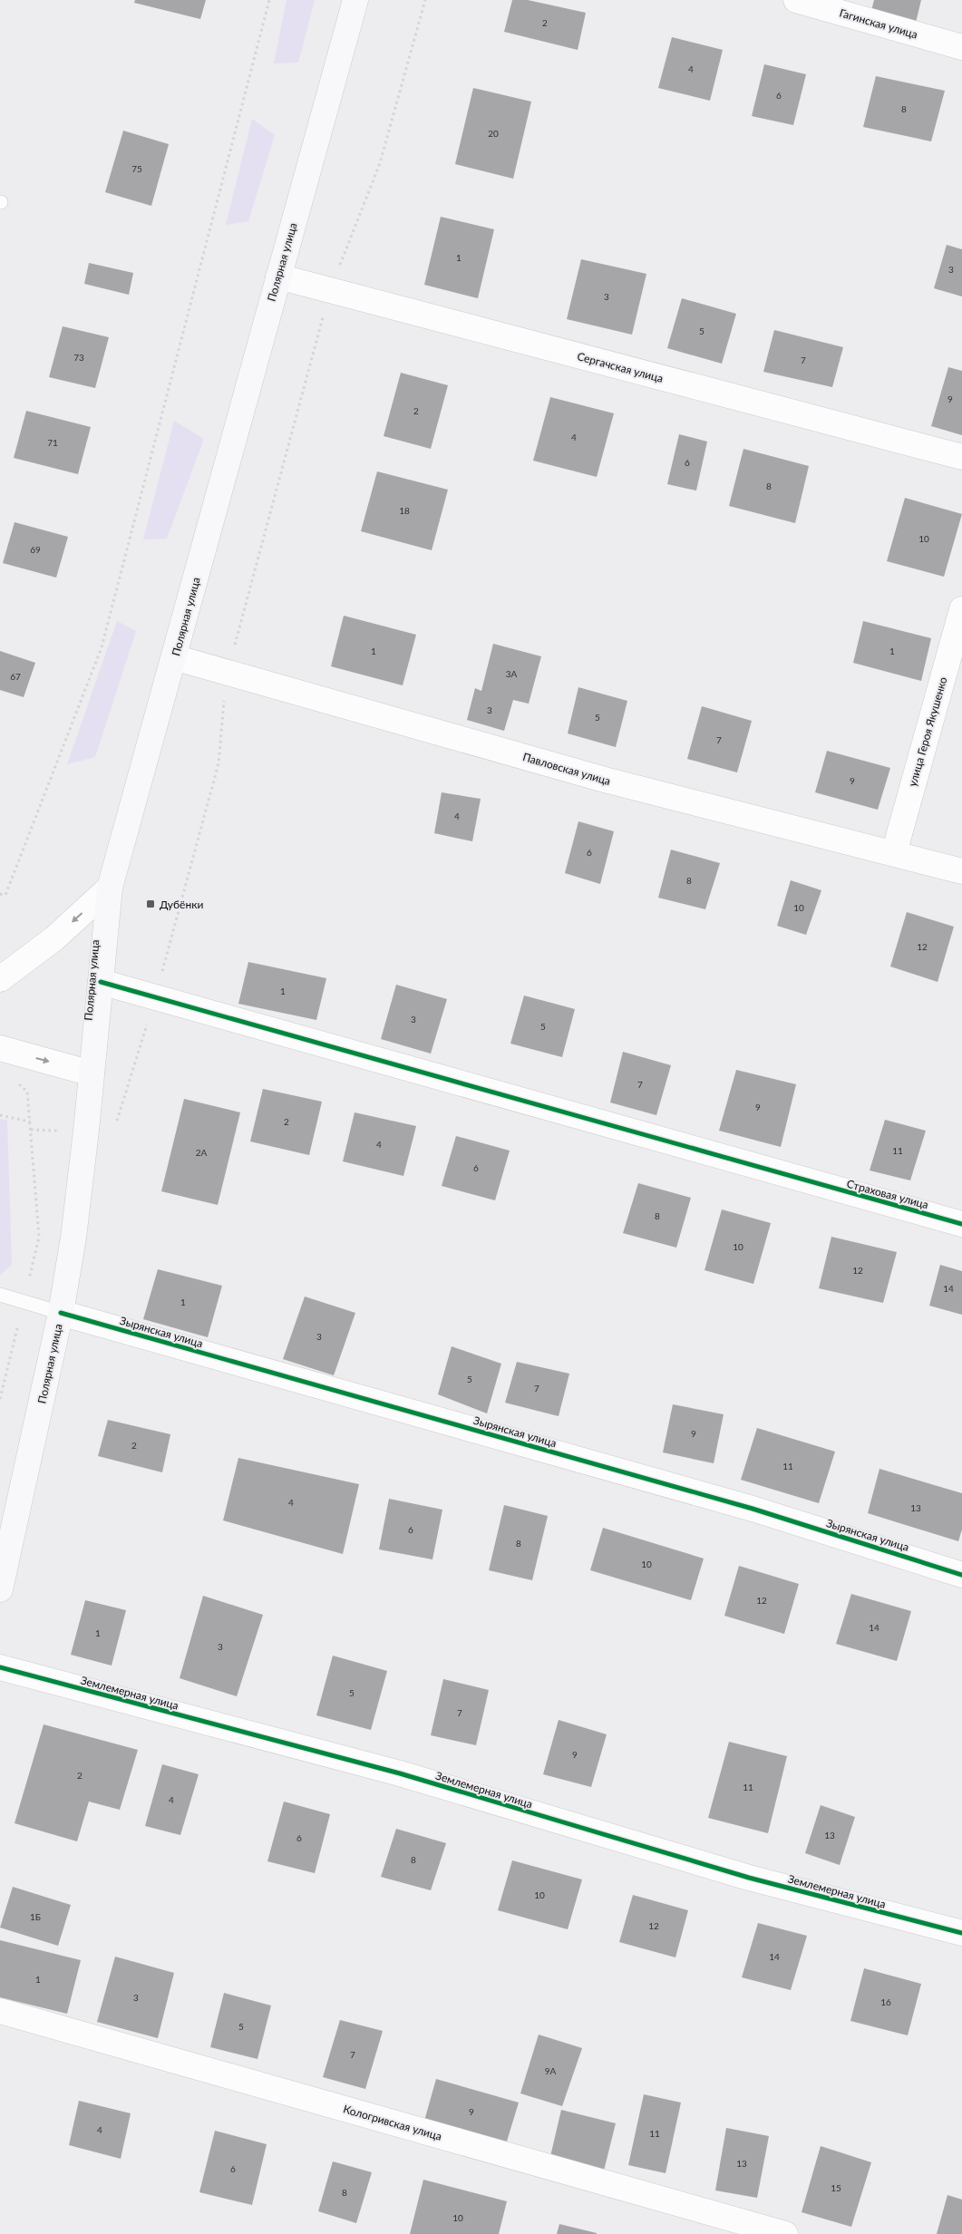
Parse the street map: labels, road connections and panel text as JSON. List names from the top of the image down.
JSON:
{
  "streets": {
    "main road": ["Полярная улица"],
    "street": [
      "Гагинская улица",
      "Сергачская улица",
      "улица Героя Якушенко",
      "Павловская улица",
      "Страховая улица",
      "Зырянская улица",
      "Землемерная улица",
      "Кологривская улица"
    ]
  },
  "crossings": [
    ["Полярная улица", "Сергачская улица"],
    ["Полярная улица", "Павловская улица"],
    ["Полярная улица", "Страховая улица"],
    ["Полярная улица", "Зырянская улица"],
    ["улица Героя Якушенко", "Павловская улица"]
  ],
  "places": {
    "transit": ["Дубёнки"]
  },
  "house_numbers": [
    "2",
    "4",
    "6",
    "8",
    "20",
    "75",
    "1",
    "3",
    "3",
    "5",
    "73",
    "7",
    "9",
    "2",
    "4",
    "71",
    "6",
    "8",
    "18",
    "10",
    "69",
    "1",
    "1",
    "3А",
    "67",
    "3",
    "5",
    "7",
    "9",
    "4",
    "6",
    "8",
    "10",
    "12",
    "1",
    "3",
    "5",
    "7",
    "9",
    "2",
    "4",
    "11",
    "2А",
    "6",
    "8",
    "10",
    "12",
    "14",
    "1",
    "3",
    "5",
    "7",
    "9",
    "2",
    "11",
    "4",
    "13",
    "6",
    "8",
    "10",
    "12",
    "14",
    "1",
    "3",
    "5",
    "7",
    "9",
    "2",
    "11",
    "4",
    "13",
    "6",
    "8",
    "10",
    "1Б",
    "12",
    "14",
    "1",
    "3",
    "16",
    "5",
    "7",
    "9А",
    "9",
    "4",
    "11",
    "13",
    "6",
    "15",
    "8",
    "10"
  ]
}
